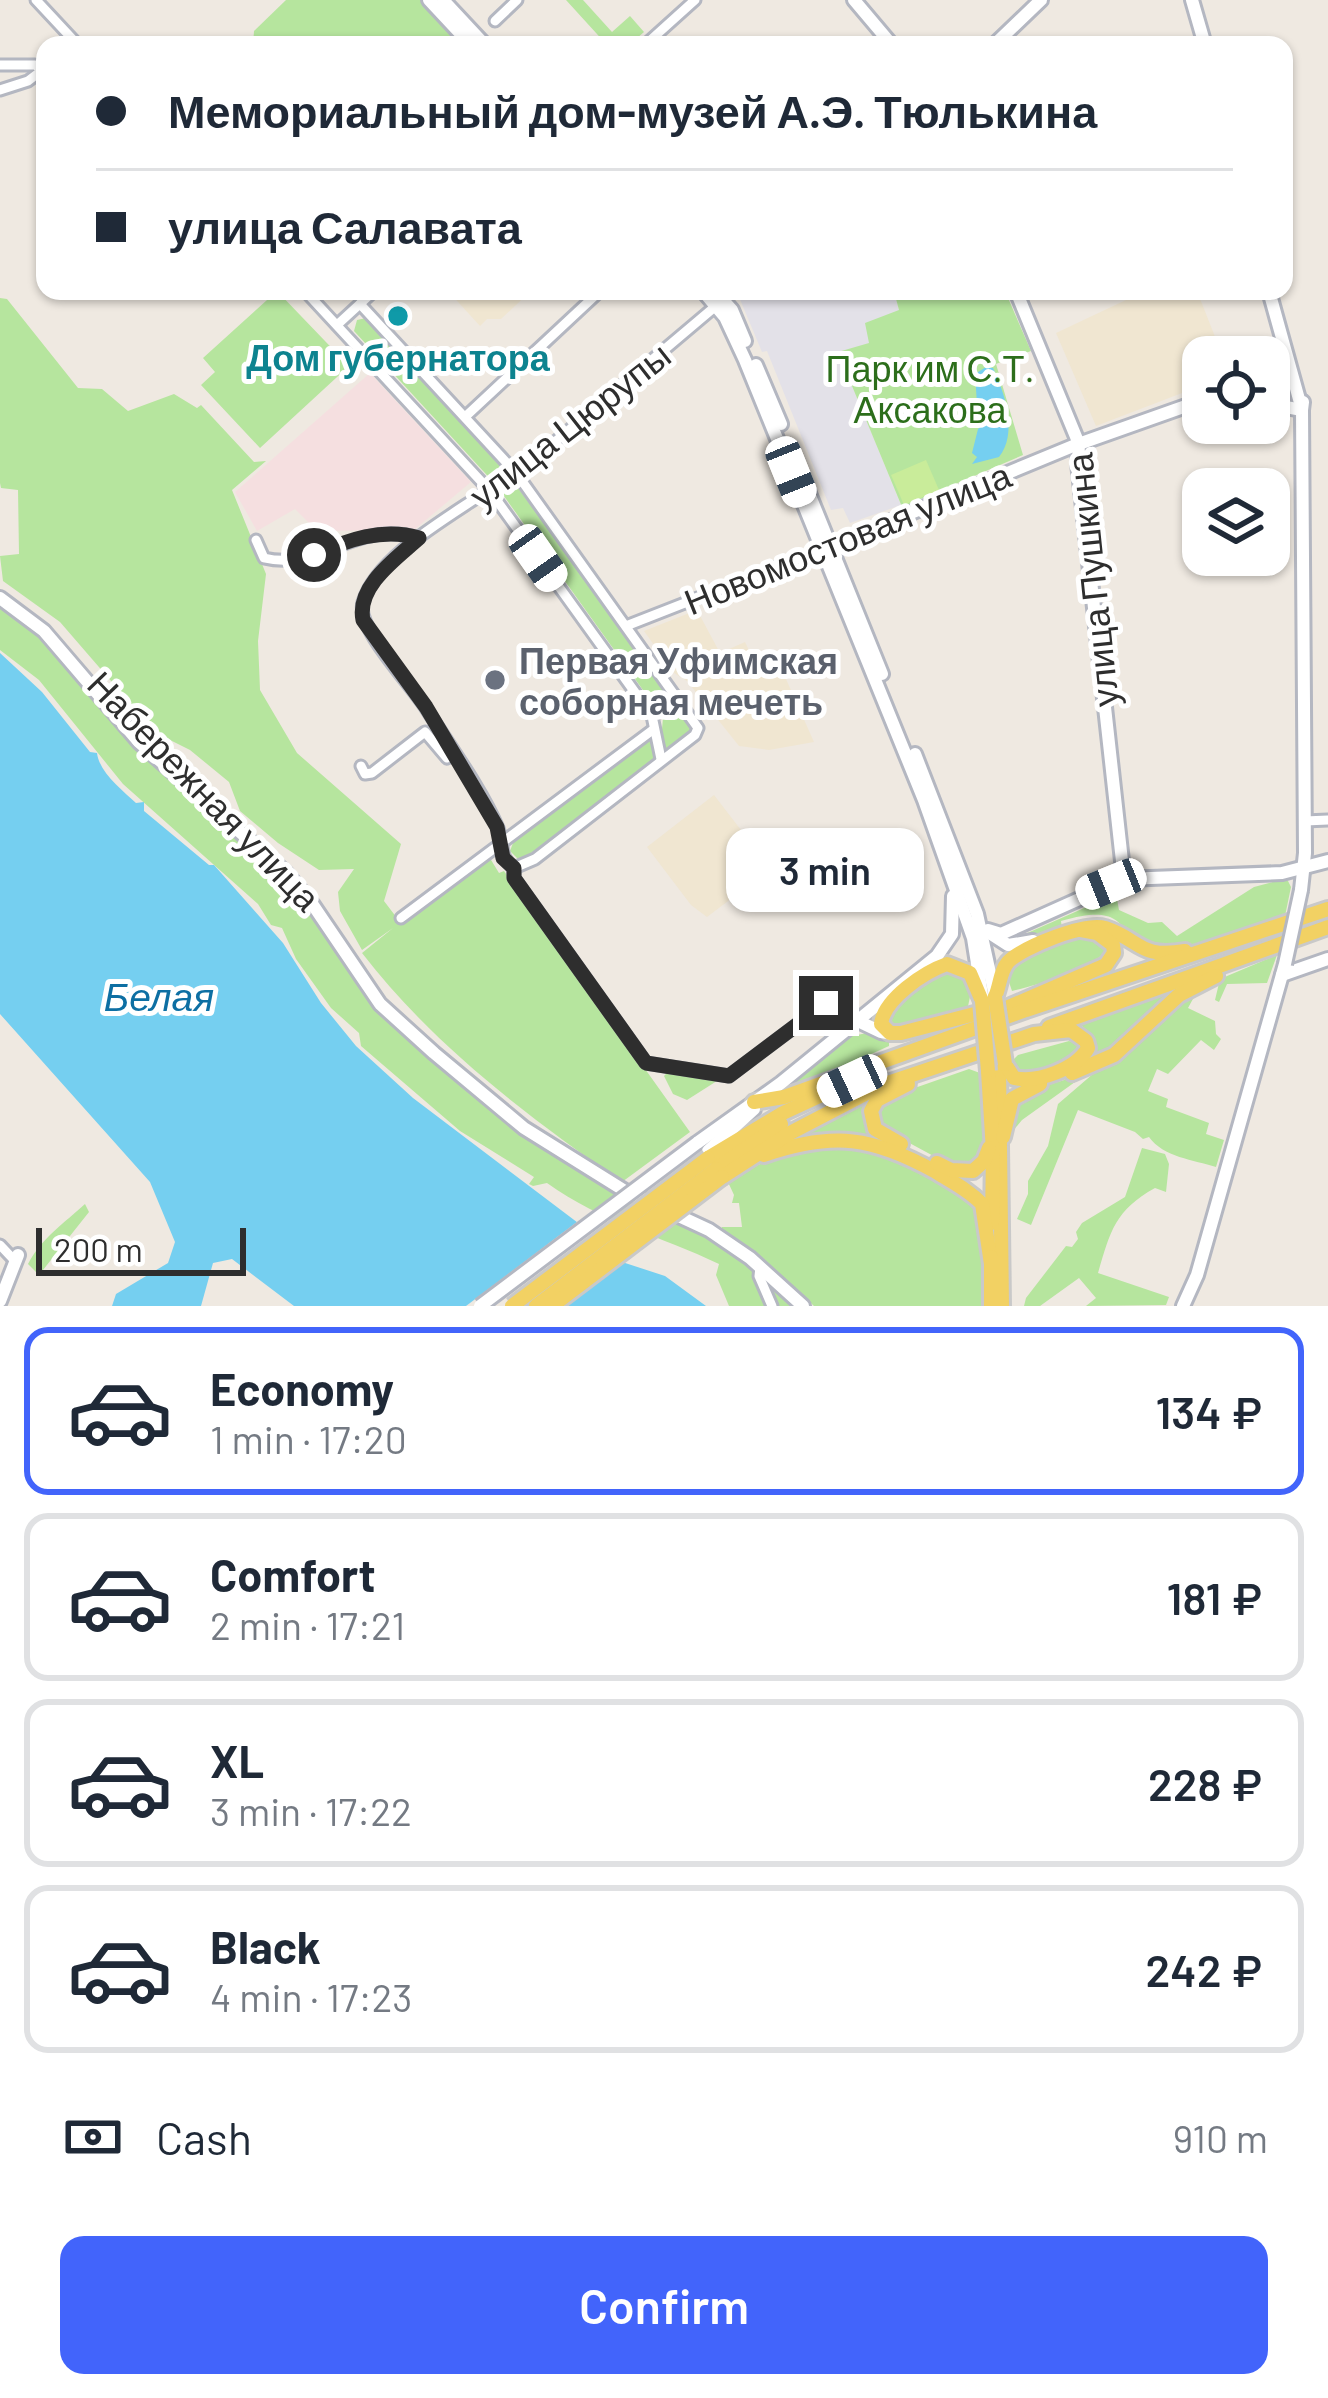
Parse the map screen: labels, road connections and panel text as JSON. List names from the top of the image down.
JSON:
{
  "streets": {
    "street": [
      "улица Цюрупы",
      "Новомостовая улица",
      "улица Пушкина",
      "Набережная улица"
    ]
  },
  "crossings": [
    ["Новомостовая улица", "улица Пушкина"]
  ],
  "water": ["Белая"],
  "parks": ["Парк им С.Т. Аксакова"],
  "places": ["Дом губернатора", "Первая Уфимская соборная мечеть"],
  "scale_bar": "200 m",
  "page": {
    "banner": ["Мемориальный дом-музей А.Э. Тюлькина", "улица Салавата"],
    "bubble": "3 min",
    "scale": "200 m",
    "list": [
      {
        "name": "Economy",
        "note": "1 min · 17:20",
        "value": "134 ₽"
      },
      {
        "name": "Comfort",
        "note": "2 min · 17:21",
        "value": "181 ₽"
      },
      {
        "name": "XL",
        "note": "3 min · 17:22",
        "value": "228 ₽"
      },
      {
        "name": "Black",
        "note": "4 min · 17:23",
        "value": "242 ₽"
      }
    ],
    "pay": ["Cash", "910 m"],
    "buttons": "Confirm"
  }
}
